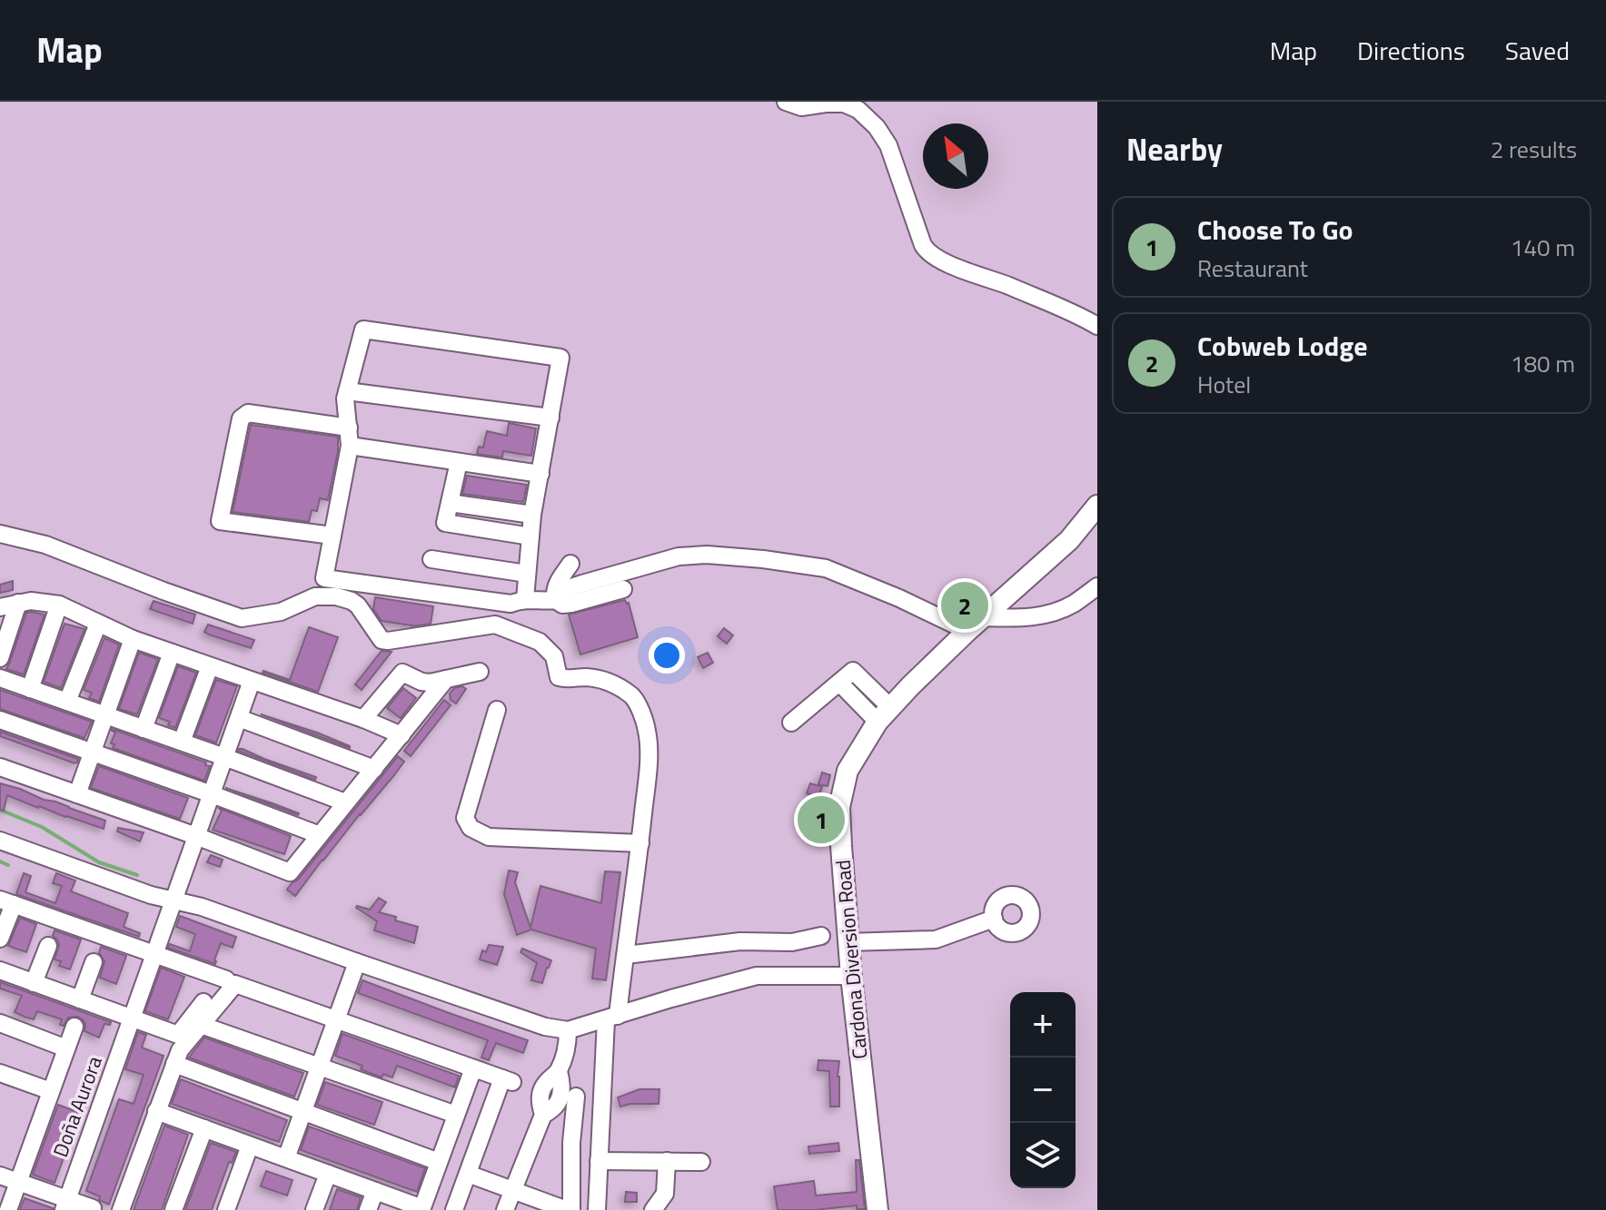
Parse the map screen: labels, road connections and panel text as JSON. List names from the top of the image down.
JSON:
{
  "streets": {
    "main road": ["Cardona Diversion Road"],
    "street": ["Doña Aurora"]
  },
  "north": "top left",
  "page": {
    "header": "Map",
    "nav": ["Map", "Directions", "Saved"],
    "heading": ["Nearby", "2 results"],
    "list": [
      {
        "mark": "1",
        "name": "Choose To Go",
        "note": "Restaurant",
        "value": "140 m"
      },
      {
        "mark": "2",
        "name": "Cobweb Lodge",
        "note": "Hotel",
        "value": "180 m"
      }
    ],
    "pins": ["2", "1"],
    "map_buttons": ["+", "−"]
  }
}
